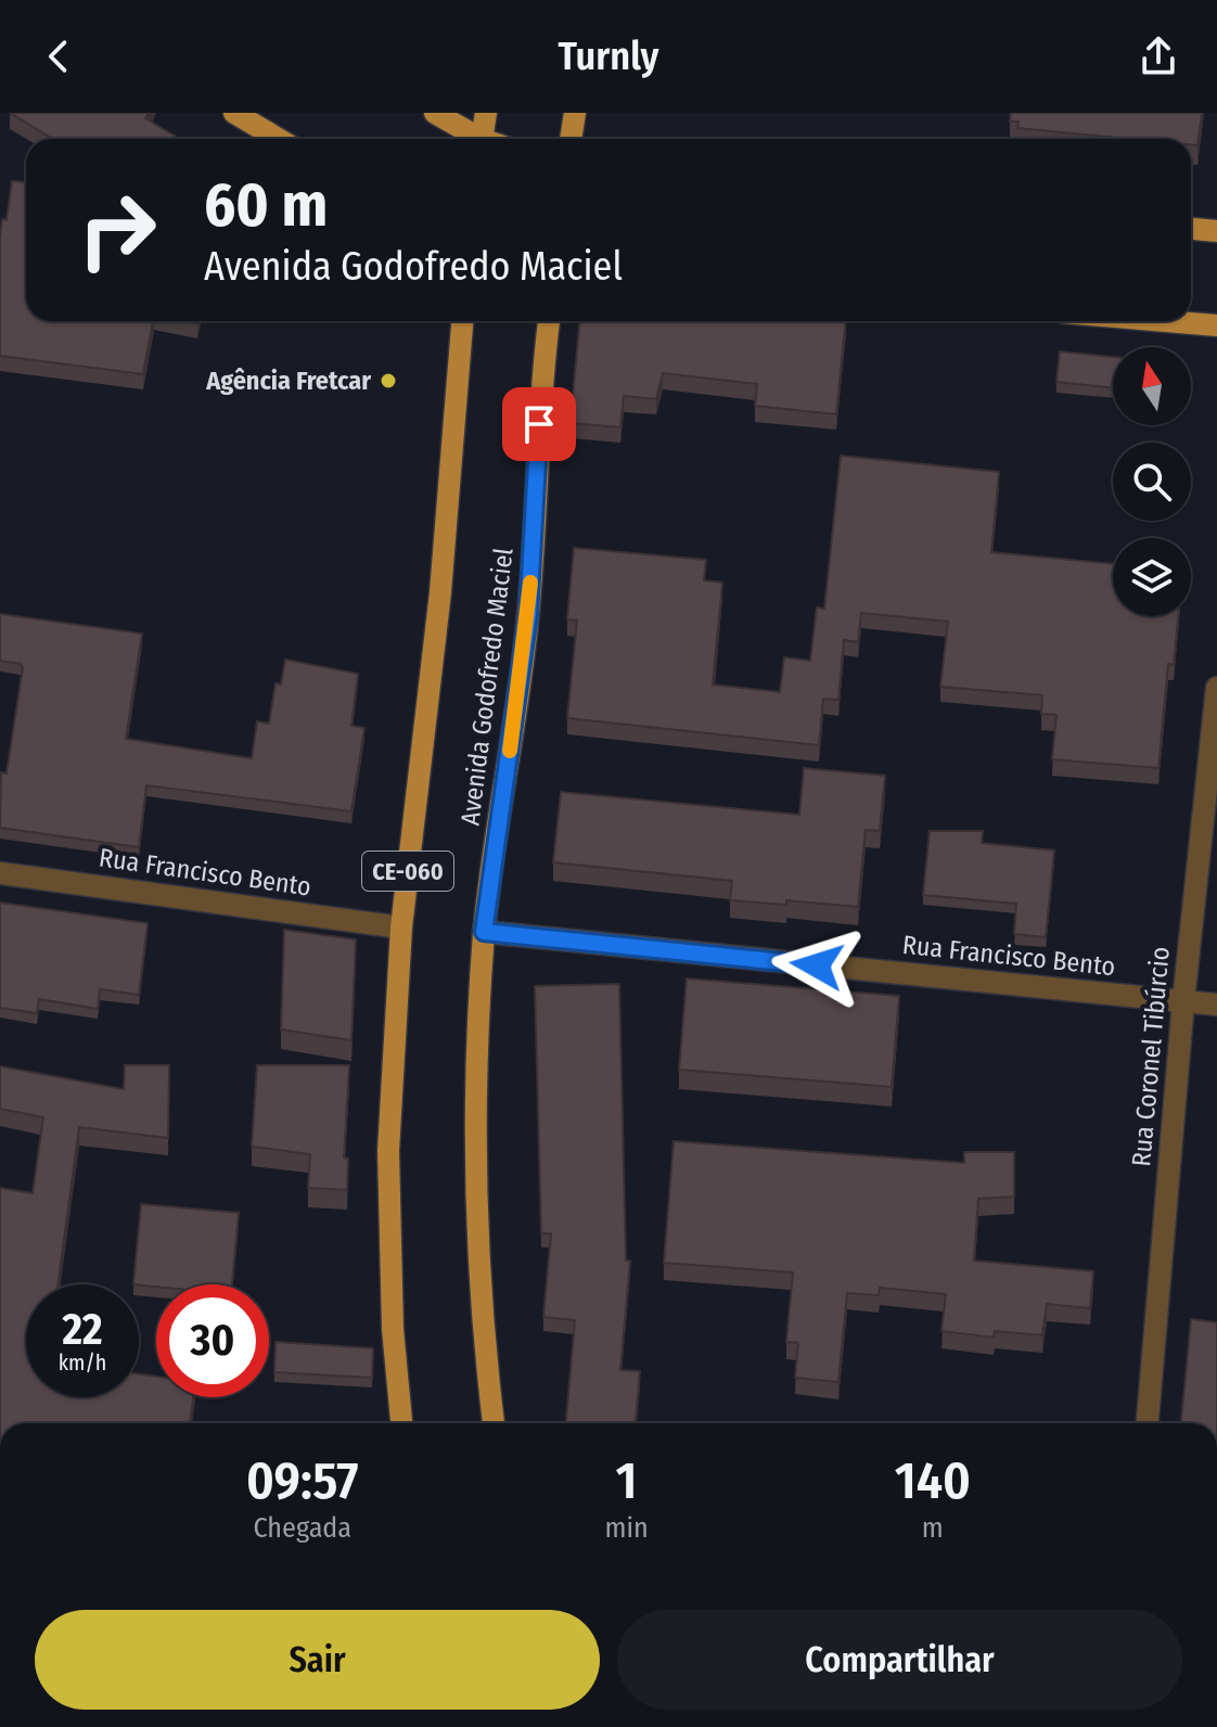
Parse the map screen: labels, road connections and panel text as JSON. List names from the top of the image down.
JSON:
{
  "streets": {
    "main road": ["Avenida Godofredo Maciel", "CE-060"],
    "street": ["Rua Francisco Bento", "Rua Coronel Tibúrcio"]
  },
  "crossings": [
    ["Avenida Godofredo Maciel", "Rua Francisco Bento"],
    ["CE-060", "Rua Francisco Bento"],
    ["Rua Francisco Bento", "Rua Coronel Tibúrcio"]
  ],
  "places": ["Agência Fretcar"],
  "north": "top",
  "page": {
    "header": "Turnly",
    "turn": ["60 m", "Avenida Godofredo Maciel"],
    "speed": "22 km/h",
    "limit": "30",
    "eta": [
      "09:57",
      "Chegada",
      "1",
      "min",
      "140",
      "m"
    ],
    "buttons": ["Sair", "Compartilhar"]
  }
}
